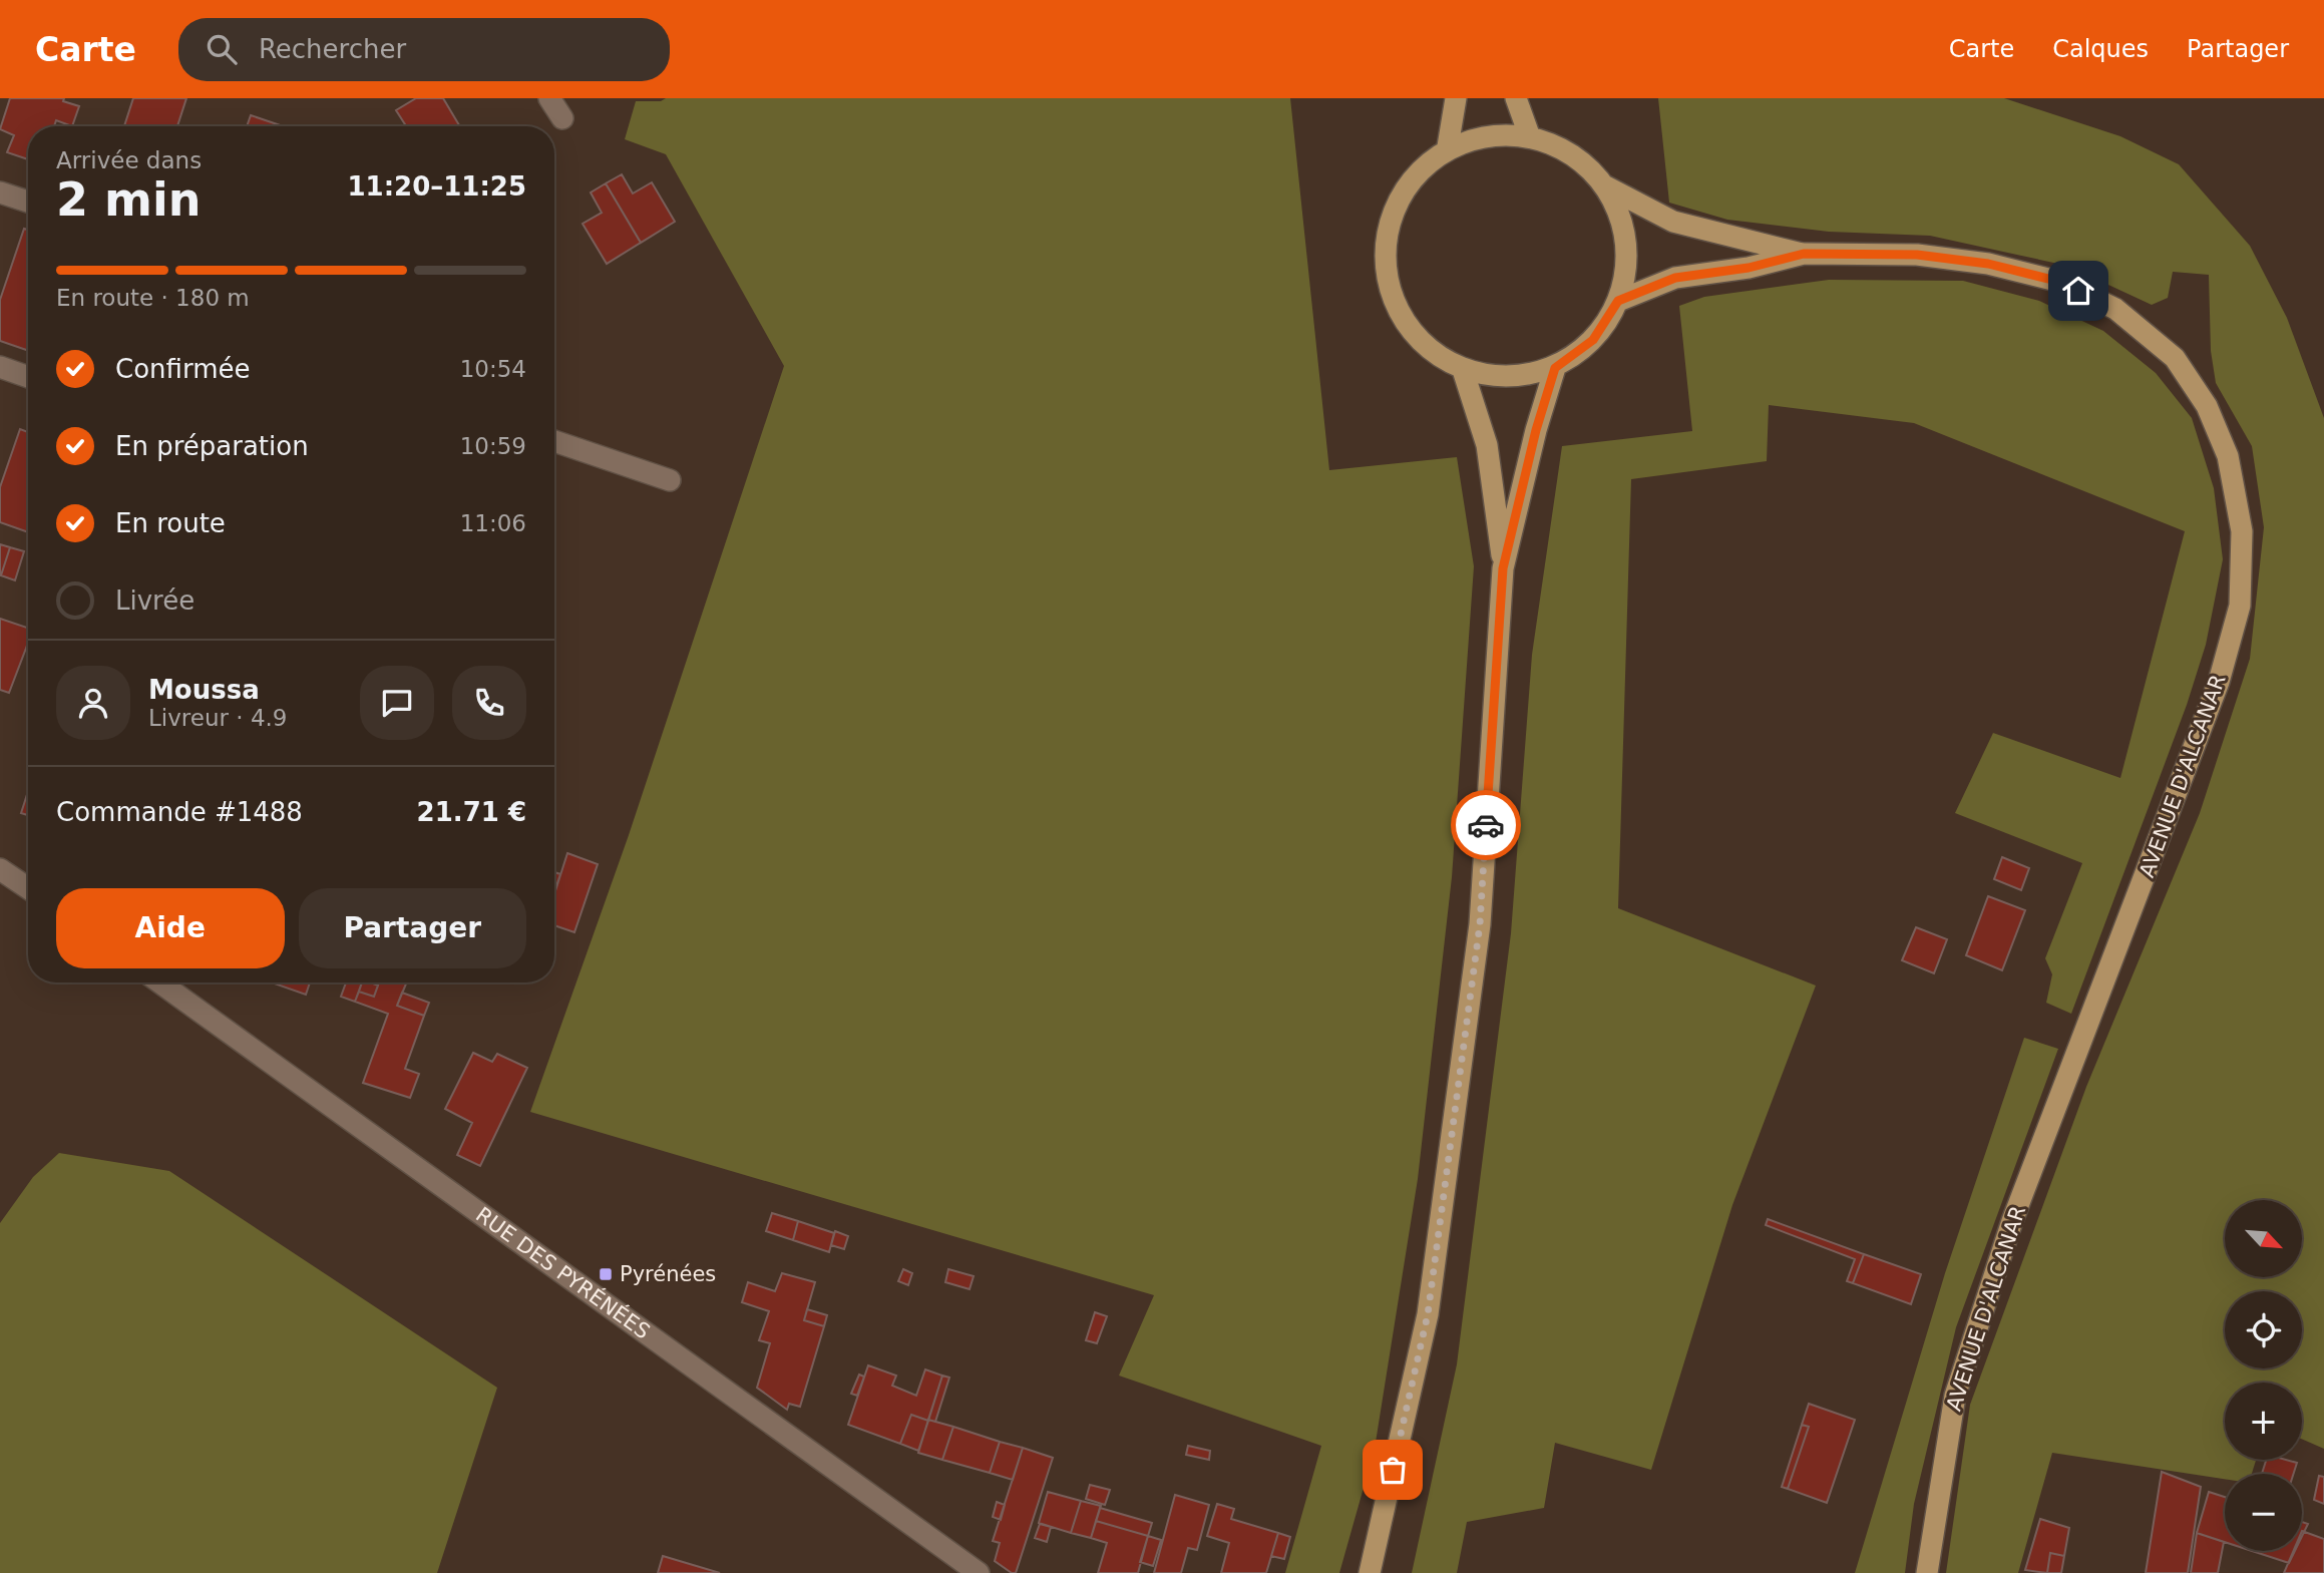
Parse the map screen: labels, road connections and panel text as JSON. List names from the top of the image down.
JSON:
{
  "streets": {
    "main road": ["AVENUE D'ALCANAR"],
    "street": ["RUE DES PYRÉNÉES"]
  },
  "places": {
    "transit": ["Pyrénées"]
  },
  "north": "bottom right",
  "page": {
    "header": "Carte",
    "search": "Rechercher",
    "nav": ["Carte", "Calques", "Partager"],
    "heading": ["2 min", "Arrivée dans", "11:20–11:25"],
    "panel": [
      "Moussa",
      "Livreur · 4.9",
      "Commande #1488",
      "21.71 €"
    ],
    "bar": "En route · 180 m",
    "list": [
      ["Confirmée", "10:54"],
      ["En préparation", "10:59"],
      ["En route", "11:06"],
      "Livrée"
    ],
    "buttons": ["Aide", "Partager"],
    "map_buttons": ["+", "−"]
  }
}
